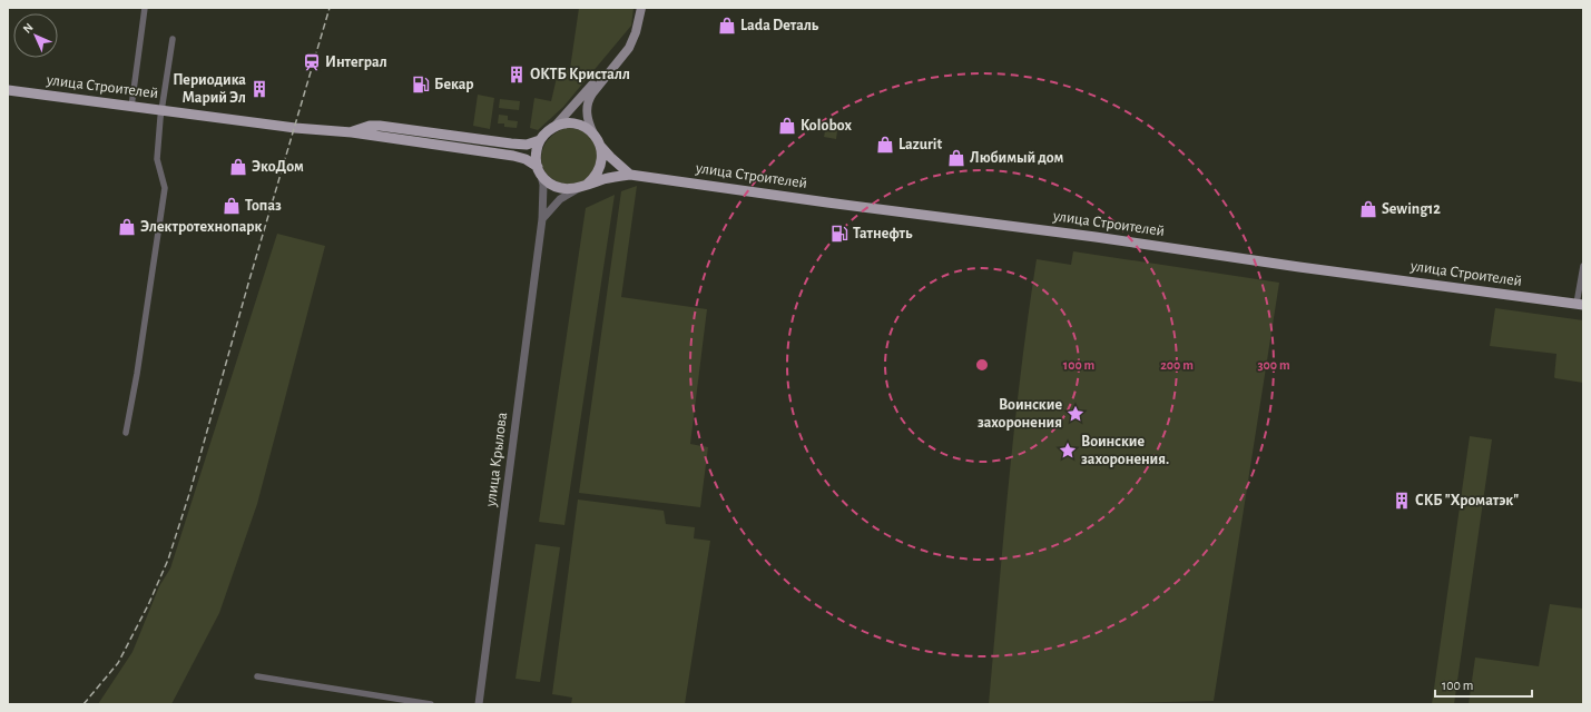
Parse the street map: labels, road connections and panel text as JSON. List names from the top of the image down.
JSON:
{
  "streets": {
    "main road": ["улица Строителей"],
    "street": ["улица Крылова"]
  },
  "crossings": [
    ["улица Строителей", "улица Крылова"]
  ],
  "places": {
    "shop": [
      "Lada Dеталь",
      "Kolobox",
      "Lazurit",
      "Любимый дом",
      "ЭкоДом",
      "Топаз",
      "Sewing12",
      "Электротехнопарк"
    ],
    "station": ["Интеграл"],
    "building": ["ОКТБ Кристалл", "Периодика Марий Эл", "СКБ \"Хроматэк\""],
    "fuel station": ["Бекар", "Татнефть"],
    "place": ["Воинские захоронения", "Воинские захоронения."]
  },
  "scale_bar": "100 m",
  "north": "top left",
  "rings": ["100 m", "200 m", "300 m"]
}
